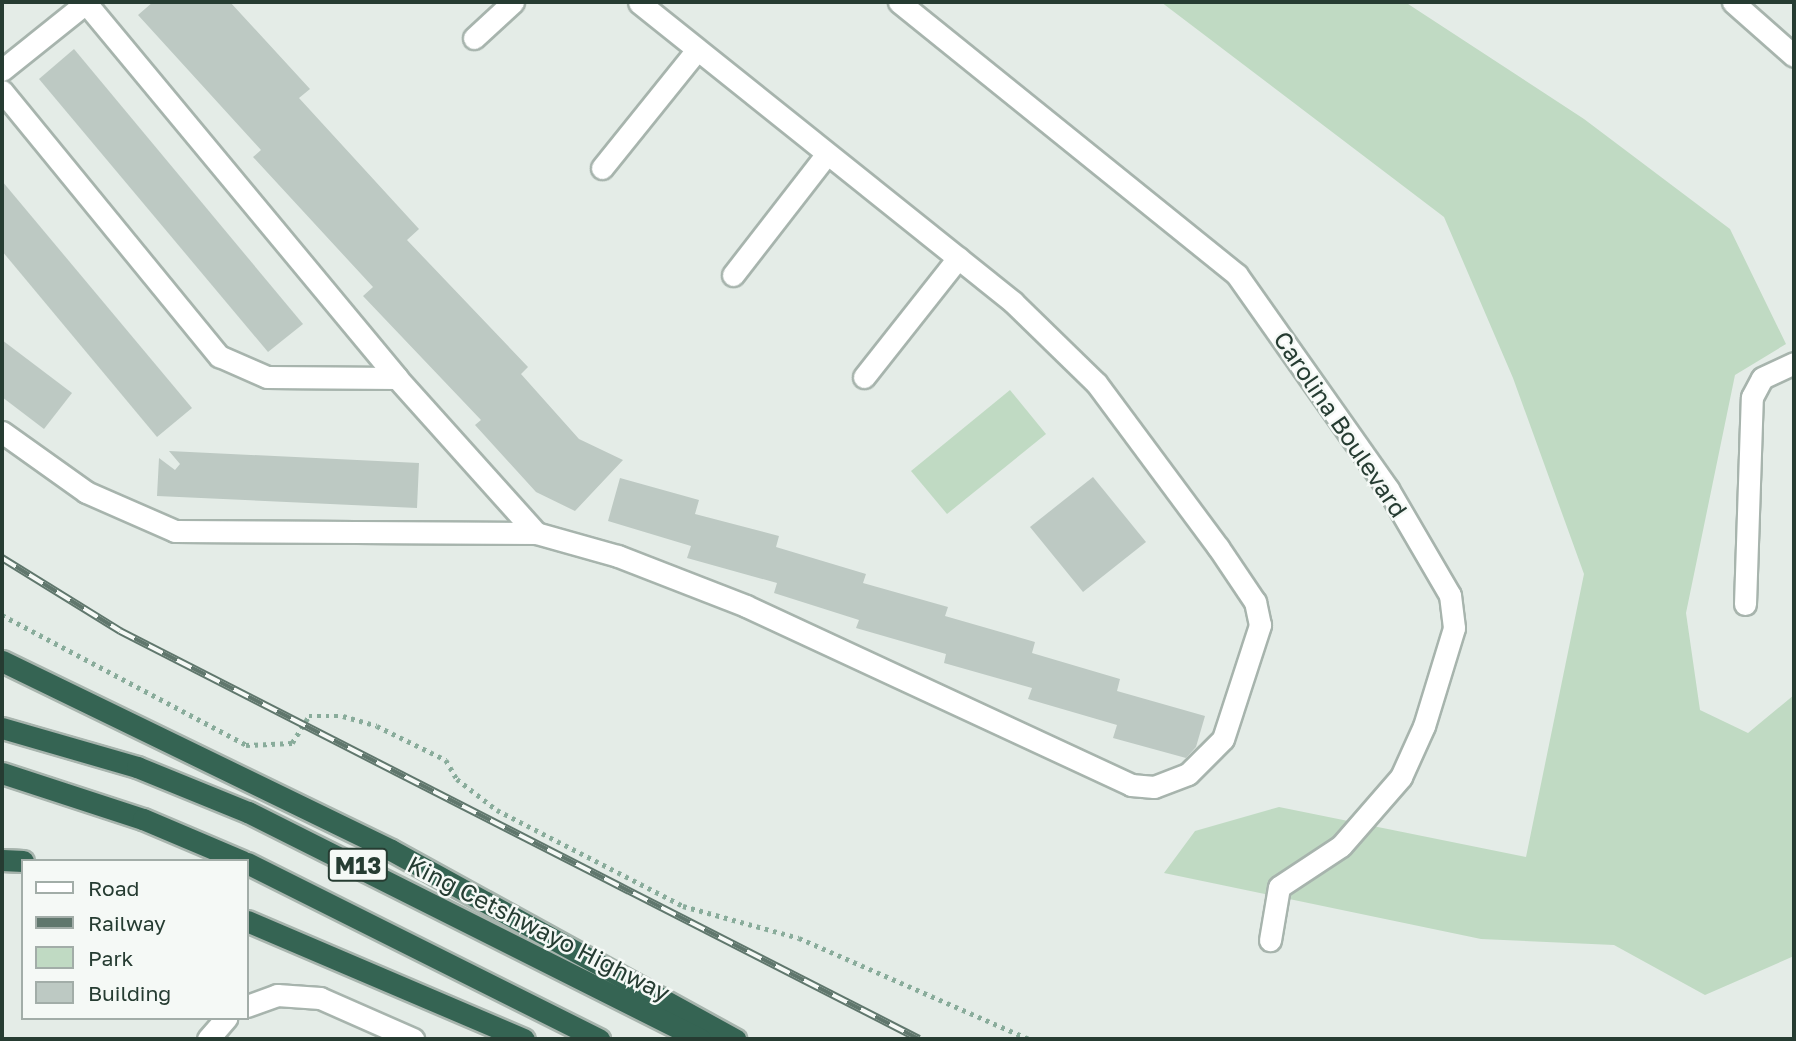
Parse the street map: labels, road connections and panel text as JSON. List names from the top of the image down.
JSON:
{
  "streets": {
    "highway": ["M13", "King Cetshwayo Highway"],
    "street": ["Carolina Boulevard"]
  },
  "legend": [
    "Road",
    "Railway",
    "Park",
    "Building"
  ]
}
